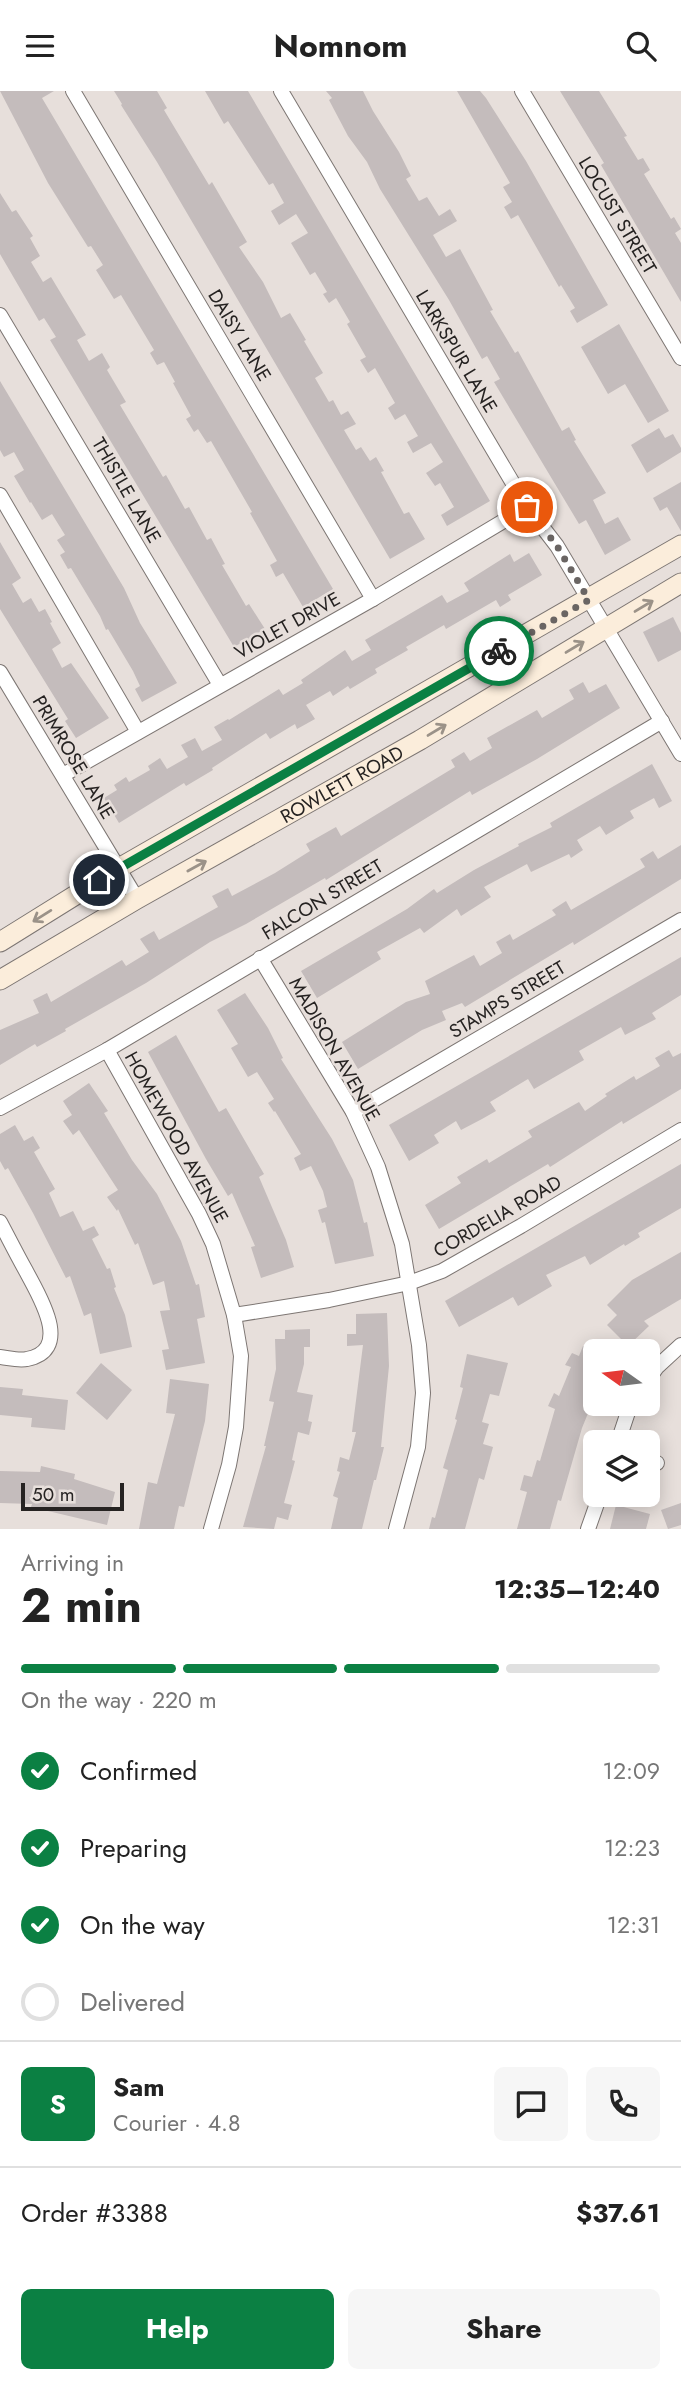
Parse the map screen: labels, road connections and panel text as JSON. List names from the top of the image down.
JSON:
{
  "streets": {
    "main road": ["ROWLETT ROAD"],
    "street": [
      "LOCUST STREET",
      "DAISY LANE",
      "LARKSPUR LANE",
      "THISTLE LANE",
      "VIOLET DRIVE",
      "PRIMROSE LANE",
      "FALCON STREET",
      "STAMPS STREET",
      "MADISON AVENUE",
      "HOMEWOOD AVENUE",
      "CORDELIA ROAD"
    ]
  },
  "crossings": [
    ["DAISY LANE", "VIOLET DRIVE"],
    ["LARKSPUR LANE", "VIOLET DRIVE"],
    ["LARKSPUR LANE", "ROWLETT ROAD"],
    ["LARKSPUR LANE", "FALCON STREET"],
    ["THISTLE LANE", "VIOLET DRIVE"],
    ["VIOLET DRIVE", "PRIMROSE LANE"],
    ["PRIMROSE LANE", "ROWLETT ROAD"],
    ["FALCON STREET", "MADISON AVENUE"],
    ["FALCON STREET", "HOMEWOOD AVENUE"],
    ["STAMPS STREET", "MADISON AVENUE"],
    ["MADISON AVENUE", "CORDELIA ROAD"],
    ["HOMEWOOD AVENUE", "CORDELIA ROAD"]
  ],
  "scale_bar": "50 m",
  "north": "left",
  "page": {
    "header": "Nomnom",
    "scale": "50 m",
    "heading": ["2 min", "Arriving in", "12:35–12:40"],
    "panel": [
      "Sam",
      "Courier · 4.8",
      "Order #3388",
      "$37.61"
    ],
    "bar": "On the way · 220 m",
    "list": [
      ["Confirmed", "12:09"],
      ["Preparing", "12:23"],
      ["On the way", "12:31"],
      "Delivered"
    ],
    "round": "S",
    "buttons": ["Help", "Share"]
  }
}
